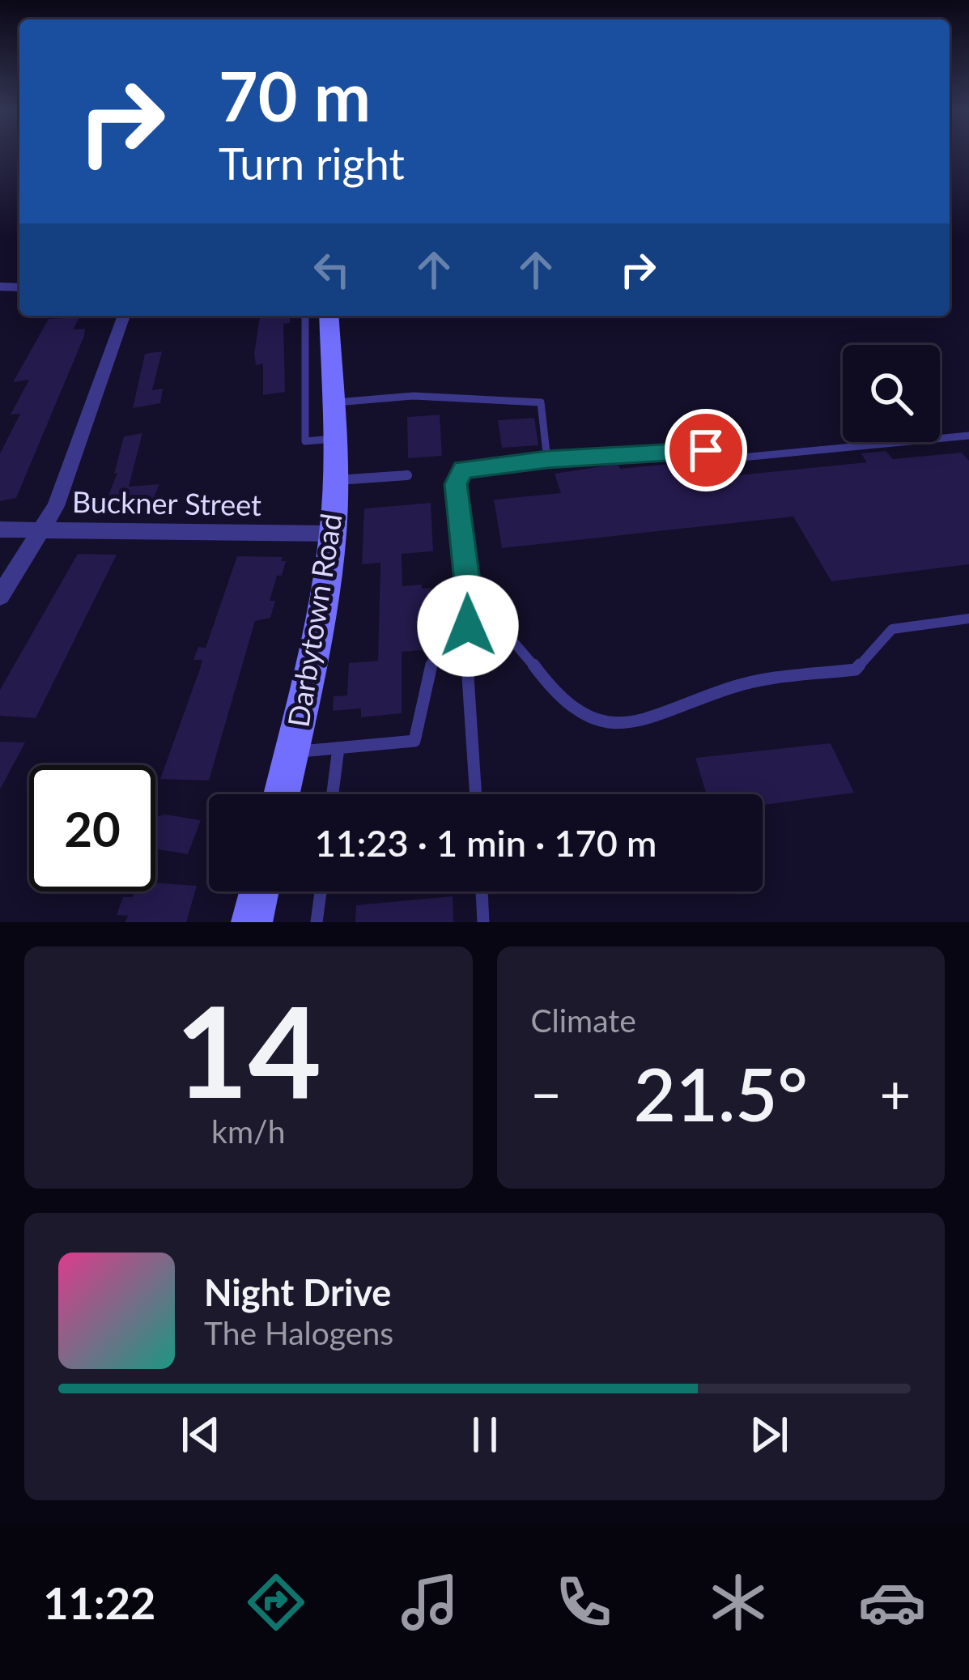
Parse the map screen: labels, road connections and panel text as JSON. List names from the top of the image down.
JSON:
{
  "streets": {
    "main road": ["Darbytown Road"],
    "street": ["Buckner Street"]
  },
  "crossings": [
    ["Buckner Street", "Darbytown Road"]
  ],
  "page": {
    "turn": ["70 m", "Turn right"],
    "limit": "20",
    "trip": "11:23 · 1 min · 170 m",
    "tile": [
      ["14", "km/h"],
      "Climate"
    ],
    "heat": ["−", "21.5°", "+"],
    "song": ["Night Drive", "The Halogens"],
    "tabs": "11:22"
  }
}
